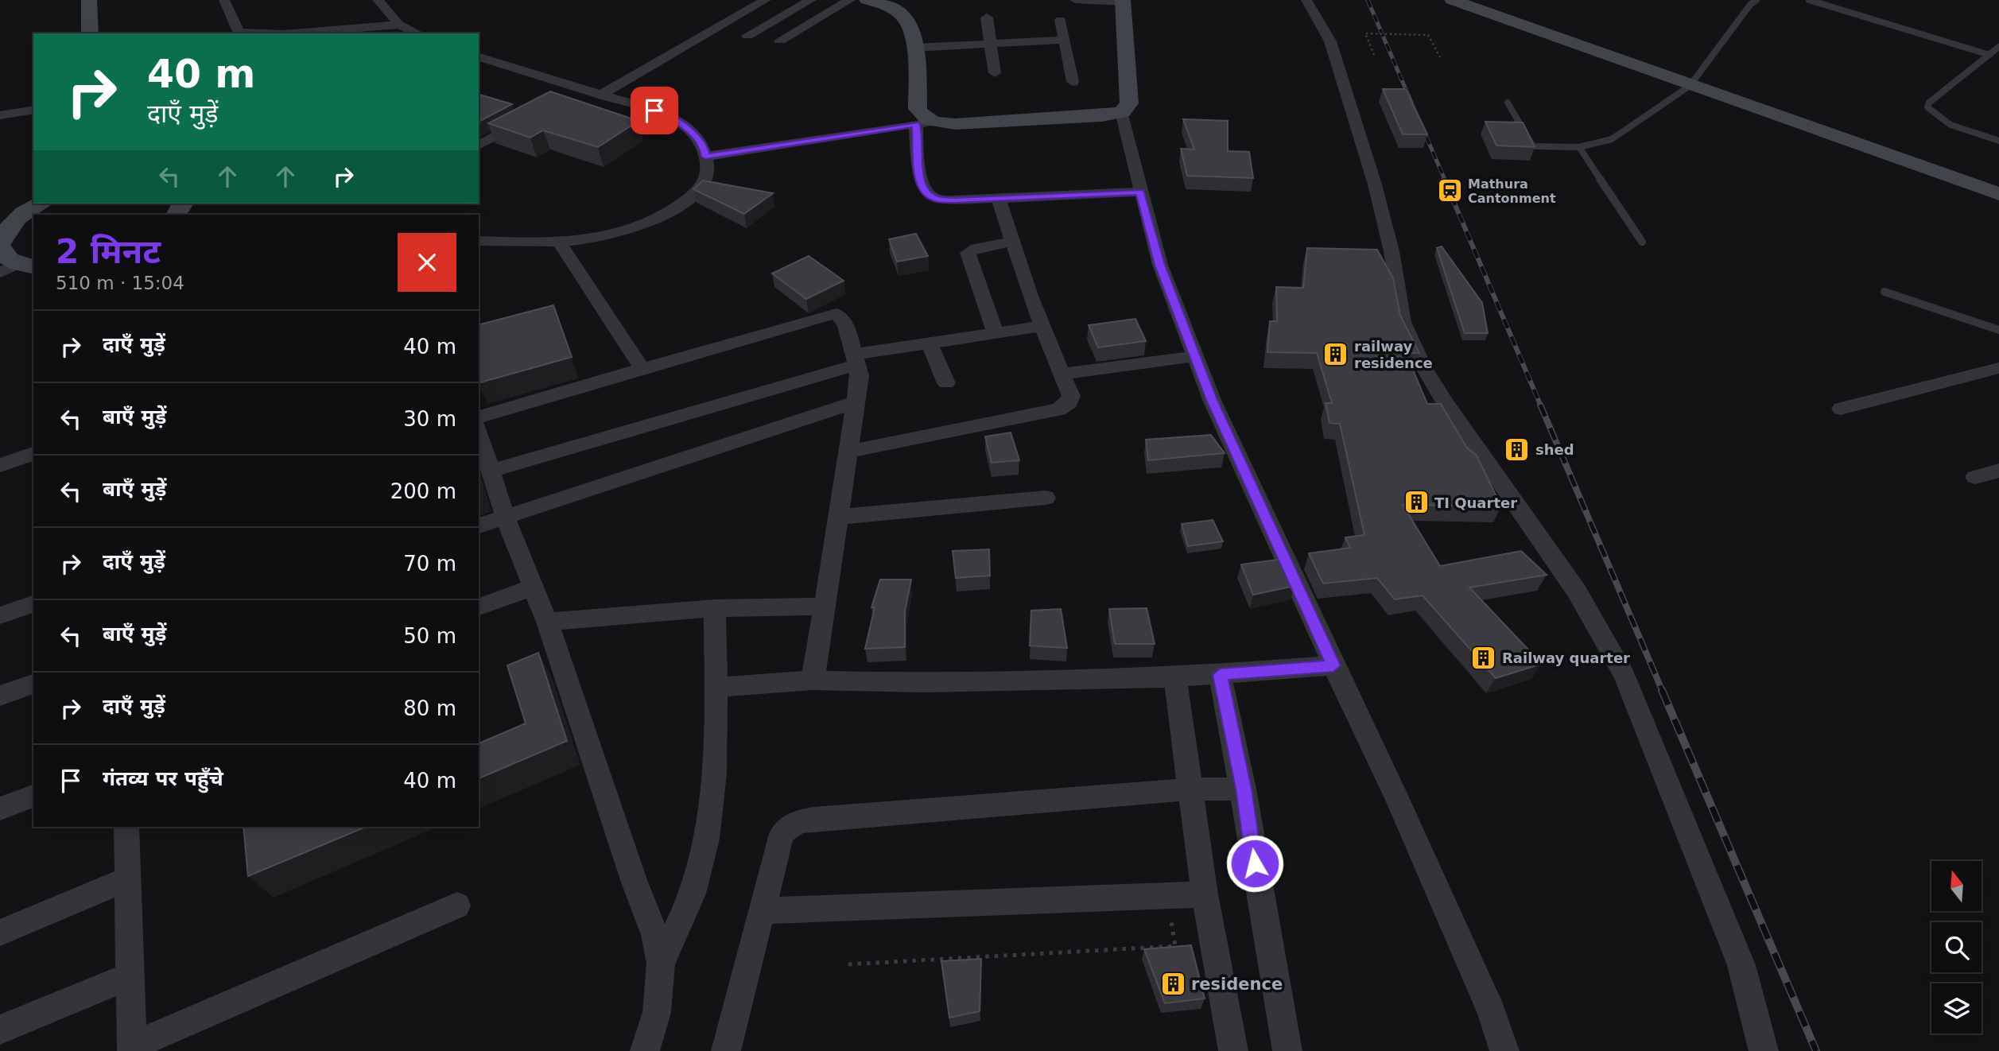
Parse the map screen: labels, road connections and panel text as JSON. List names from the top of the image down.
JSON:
{
  "places": {
    "station": ["Mathura Cantonment"],
    "building": [
      "railway residence",
      "shed",
      "TI Quarter",
      "Railway quarter",
      "residence"
    ]
  },
  "north": "top",
  "page": {
    "turn": ["40 m", "दाएँ मुड़ें"],
    "heading": ["2 मिनट", "510 m · 15:04"],
    "list": [
      {
        "name": "दाएँ मुड़ें",
        "value": "40 m"
      },
      {
        "name": "बाएँ मुड़ें",
        "value": "30 m"
      },
      {
        "name": "बाएँ मुड़ें",
        "value": "200 m"
      },
      {
        "name": "दाएँ मुड़ें",
        "value": "70 m"
      },
      {
        "name": "बाएँ मुड़ें",
        "value": "50 m"
      },
      {
        "name": "दाएँ मुड़ें",
        "value": "80 m"
      },
      {
        "name": "गंतव्य पर पहुँचे",
        "value": "40 m"
      }
    ]
  }
}
